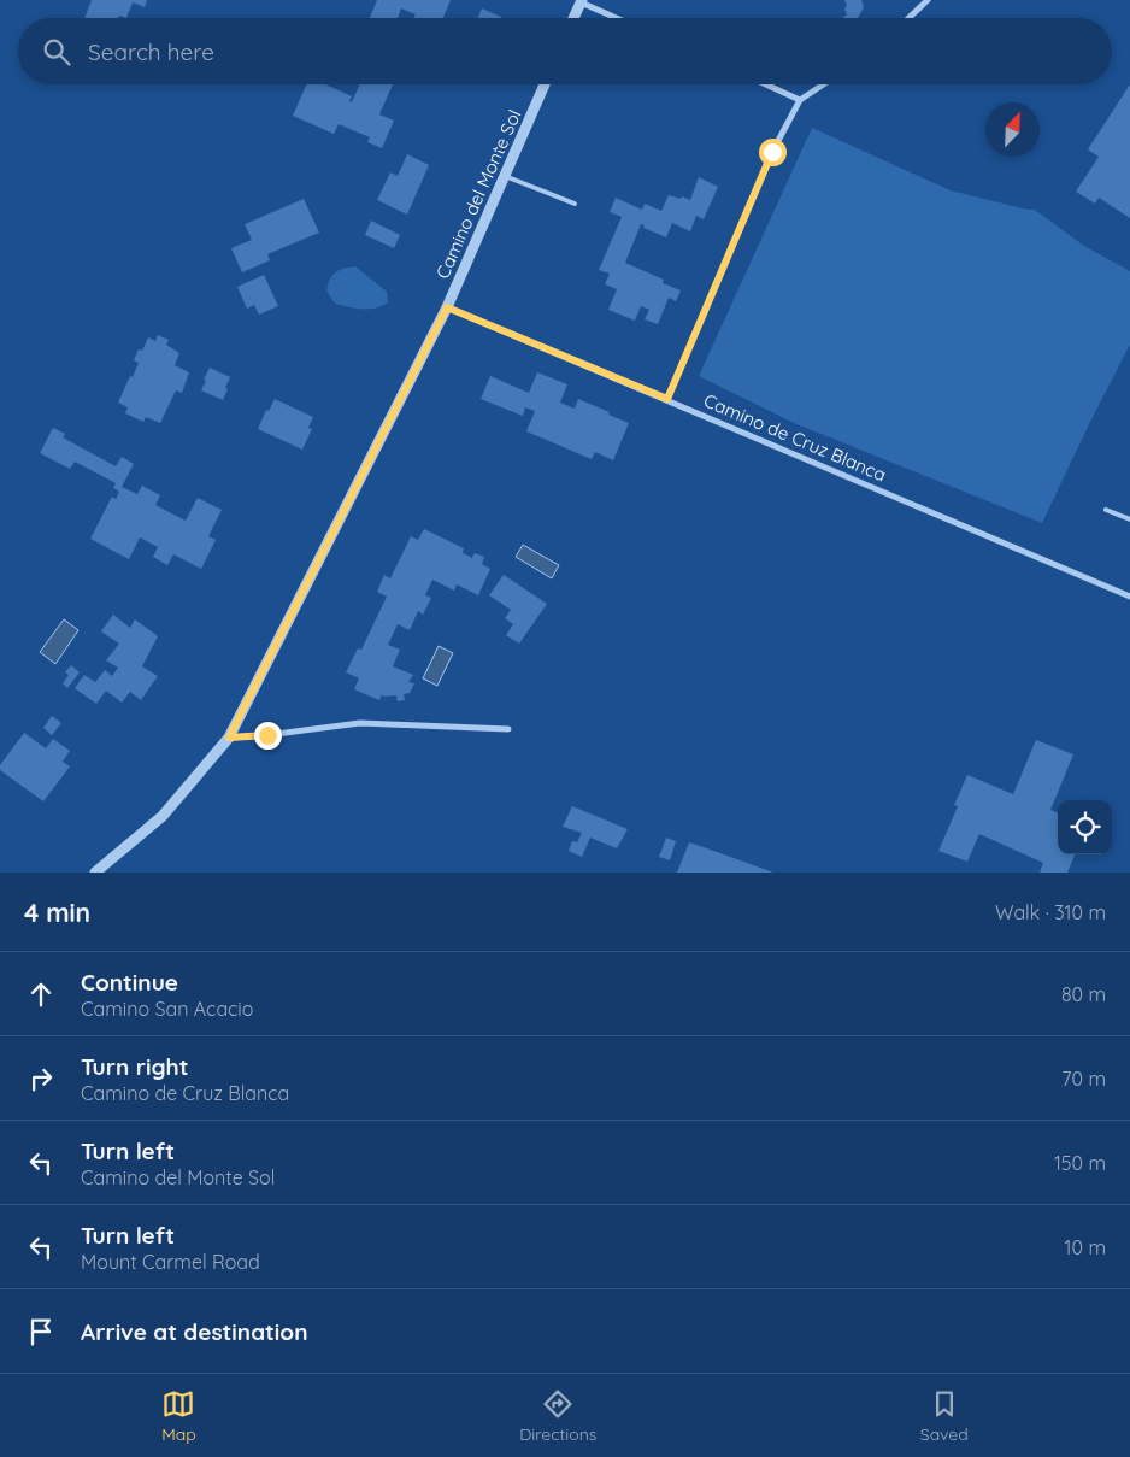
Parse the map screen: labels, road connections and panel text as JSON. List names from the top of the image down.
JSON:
{
  "streets": {
    "street": ["Camino del Monte Sol", "Camino de Cruz Blanca"]
  },
  "crossings": [
    ["Camino del Monte Sol", "Camino de Cruz Blanca"]
  ],
  "north": "top right",
  "page": {
    "search": "Search here",
    "heading": ["4 min", "Walk · 310 m"],
    "list": [
      ["Continue", "Camino San Acacio", "80 m"],
      ["Turn right", "Camino de Cruz Blanca", "70 m"],
      ["Turn left", "Camino del Monte Sol", "150 m"],
      ["Turn left", "Mount Carmel Road", "10 m"],
      "Arrive at destination"
    ],
    "nav": ["Map", "Directions", "Saved"]
  }
}
